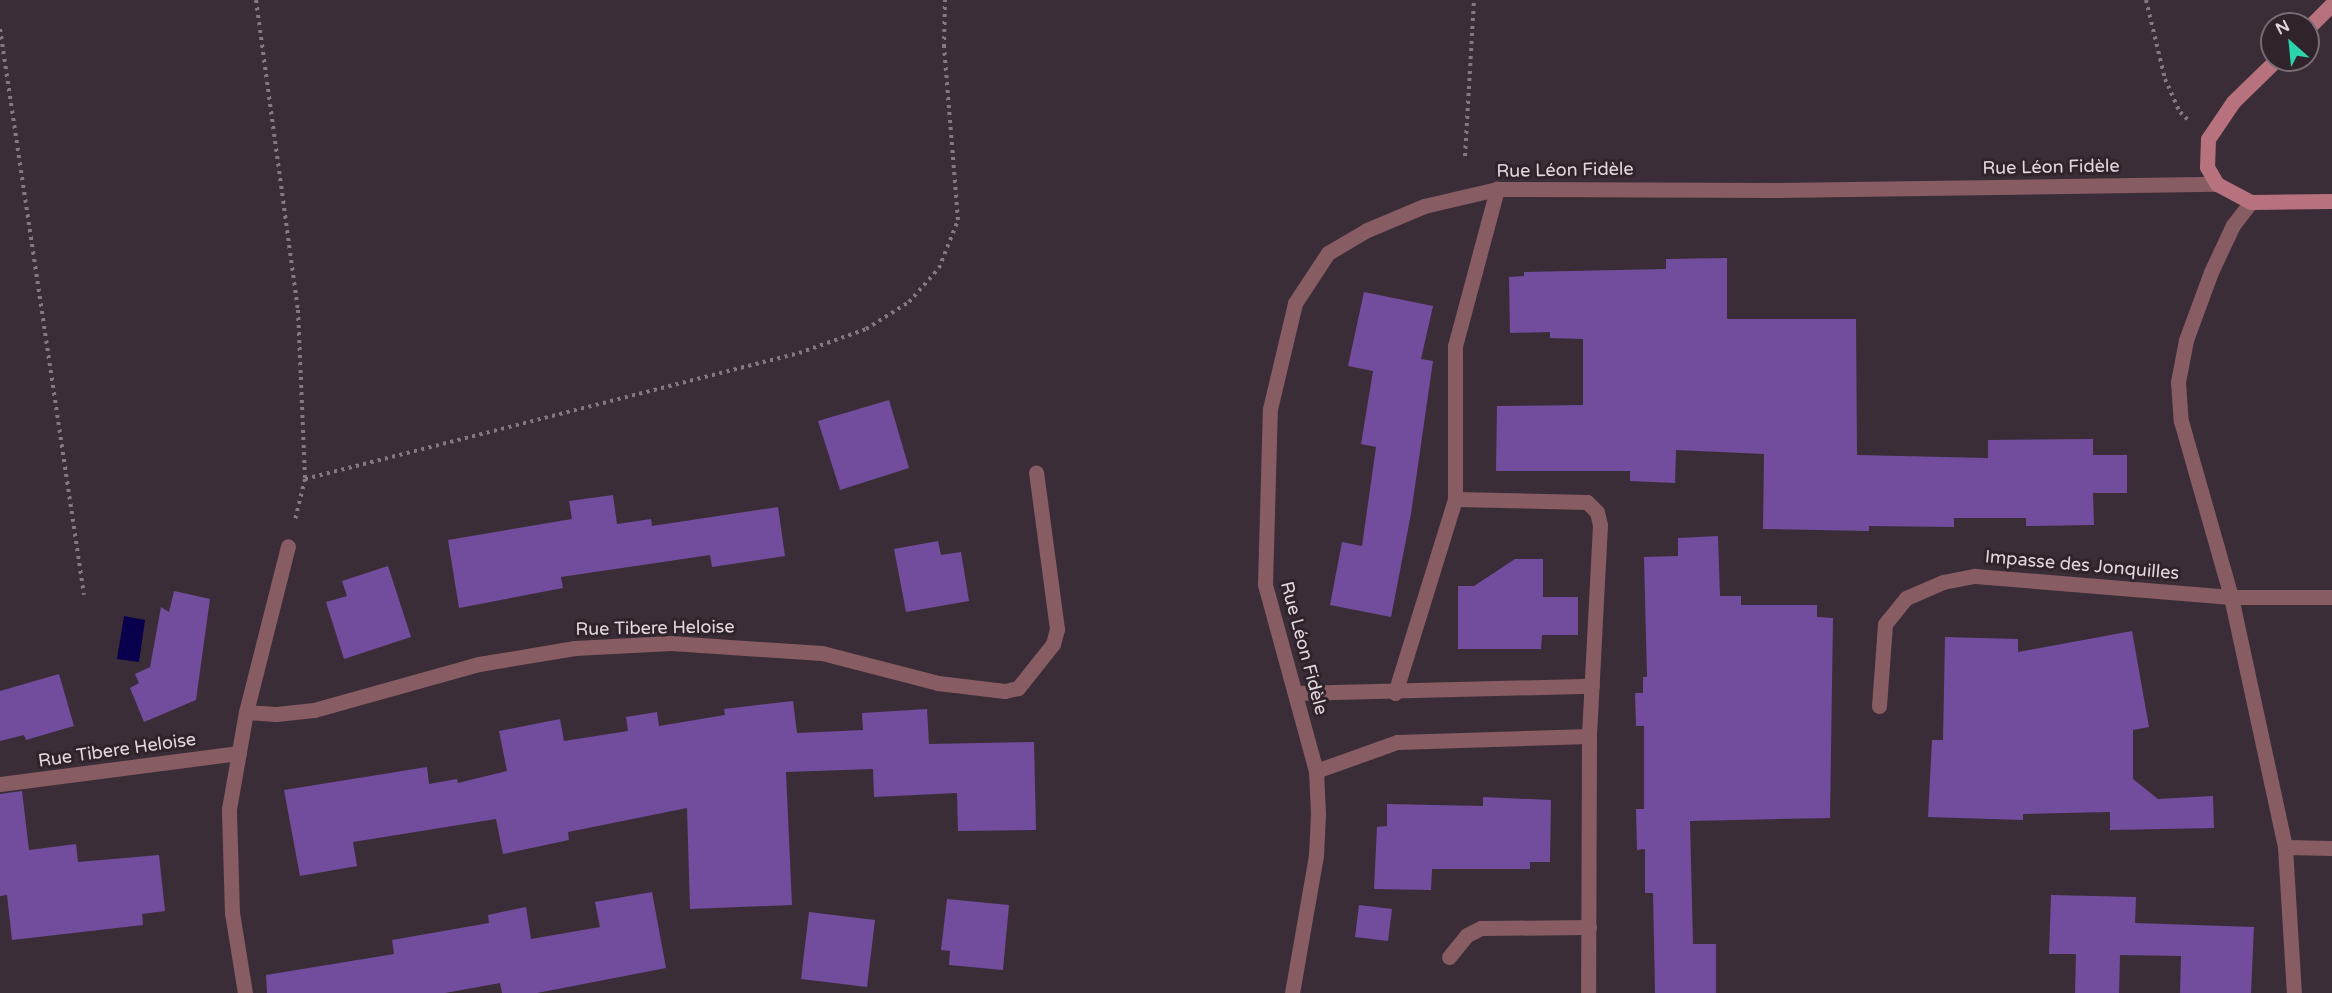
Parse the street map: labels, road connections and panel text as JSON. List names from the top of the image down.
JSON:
{
  "streets": {
    "street": ["Rue Léon Fidèle", "Impasse des Jonquilles", "Rue Tibere Heloise"]
  },
  "north": "top left"
}
